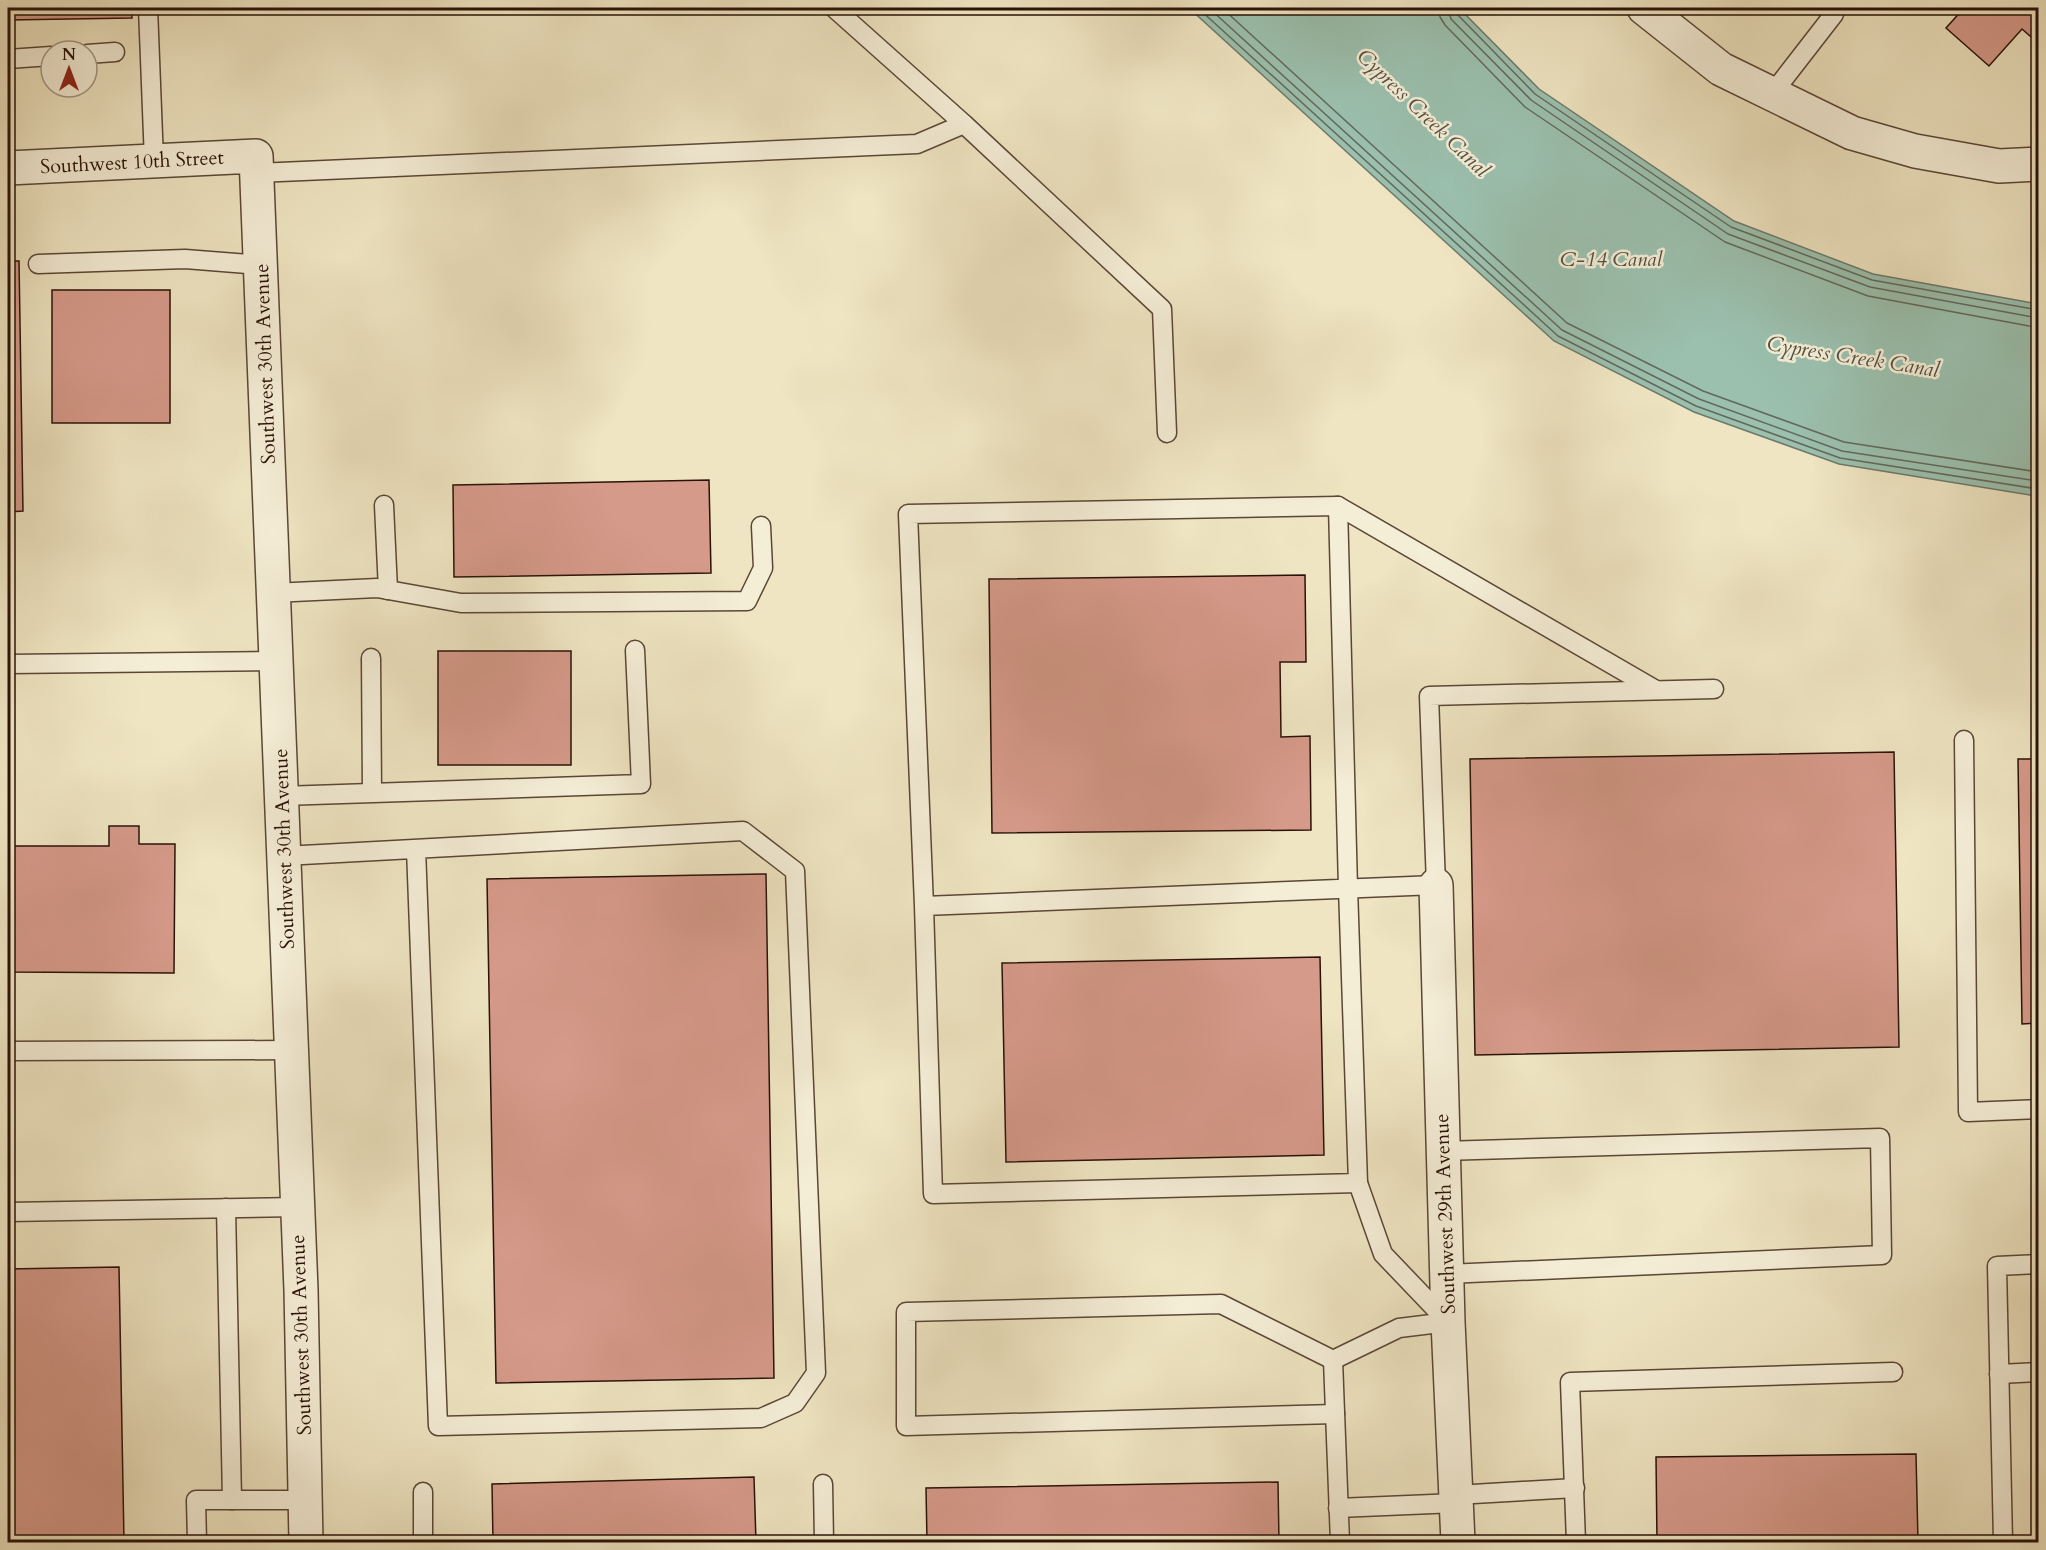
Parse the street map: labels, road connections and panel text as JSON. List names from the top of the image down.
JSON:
{
  "streets": {
    "street": ["Southwest 10th Street", "Southwest 30th Avenue", "Southwest 29th Avenue"]
  },
  "crossings": [
    ["Southwest 10th Street", "Southwest 30th Avenue"]
  ],
  "water": ["Cypress Creek Canal", "C-14 Canal"],
  "north": "top"
}
